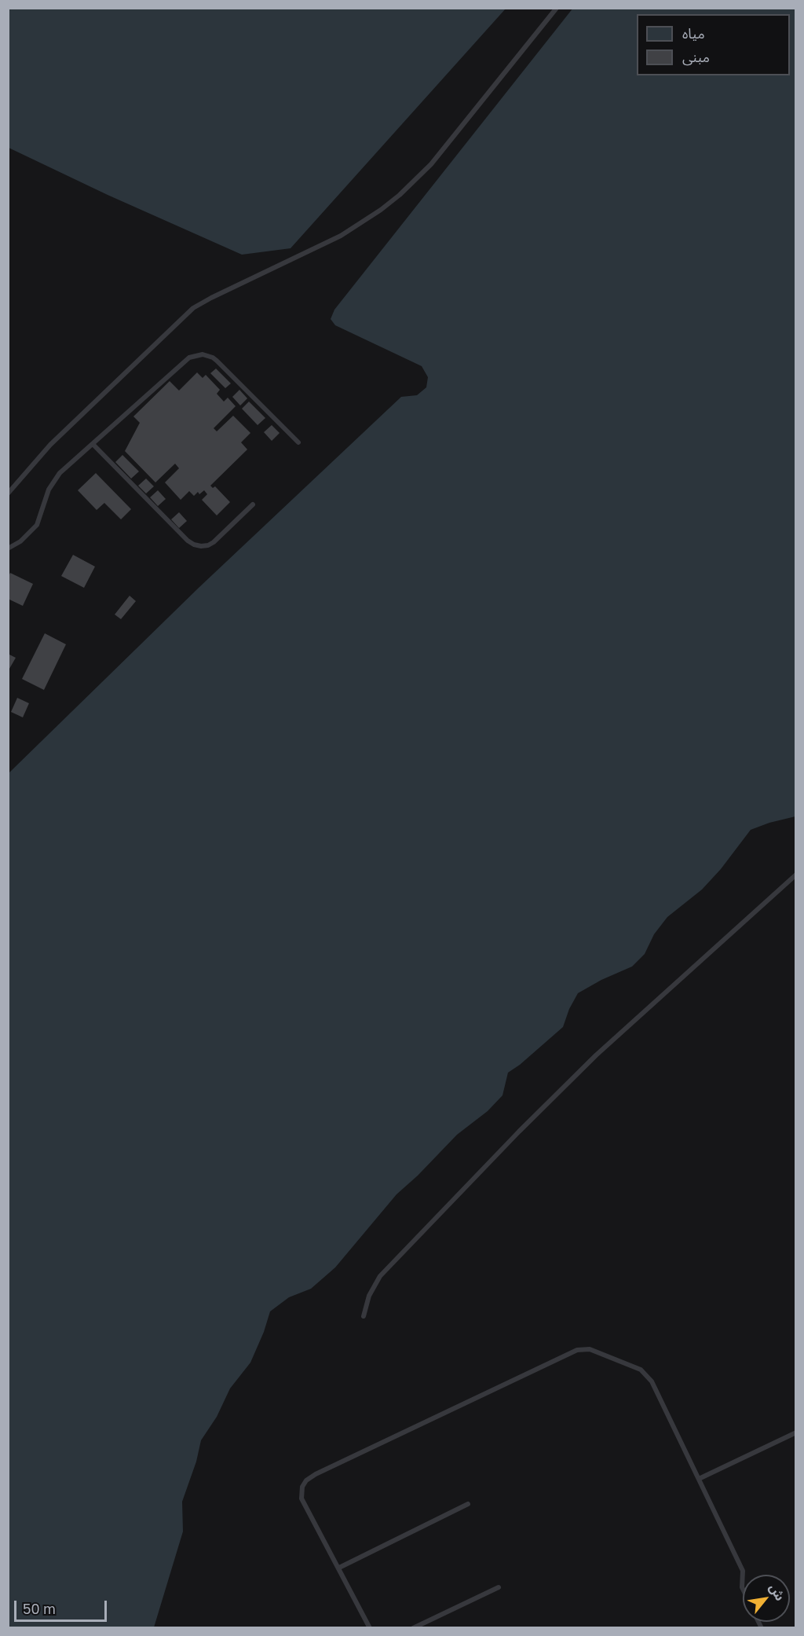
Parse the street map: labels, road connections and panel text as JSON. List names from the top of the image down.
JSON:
{
  "legend": ["مياه", "مبنى"],
  "scale_bar": "50 m",
  "north": "top right"
}
